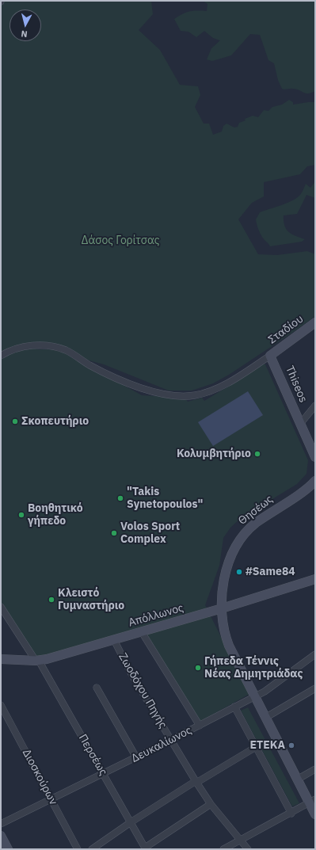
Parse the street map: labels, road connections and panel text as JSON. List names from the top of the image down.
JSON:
{
  "streets": {
    "main road": [
      "Σταδίου",
      "Thiseos",
      "Θησέως",
      "Απόλλωνος"
    ],
    "street": [
      "Ζωοδόχου Πηγής",
      "Δευκαλίωνος",
      "Περσέως",
      "Διοσκούρων"
    ]
  },
  "crossings": [
    ["Σταδίου", "Thiseos"],
    ["Θησέως", "Απόλλωνος"],
    ["Θησέως", "Δευκαλίωνος"],
    ["Απόλλωνος", "Ζωοδόχου Πηγής"],
    ["Απόλλωνος", "Περσέως"],
    ["Ζωοδόχου Πηγής", "Δευκαλίωνος"],
    ["Δευκαλίωνος", "Περσέως"],
    ["Δευκαλίωνος", "Διοσκούρων"]
  ],
  "parks": ["Δάσος Γορίτσας"],
  "places": [
    "Σκοπευτήριο",
    "Κολυμβητήριο",
    "\"Takis Synetopoulos\"",
    "Βοηθητικό γήπεδο",
    "Volos Sport Complex",
    "#Same84",
    "Κλειστό Γυμναστήριο",
    "Γήπεδα Τέννις Νέας Δημητριάδας",
    "ΕΤΕΚΑ"
  ],
  "north": "bottom"
}
